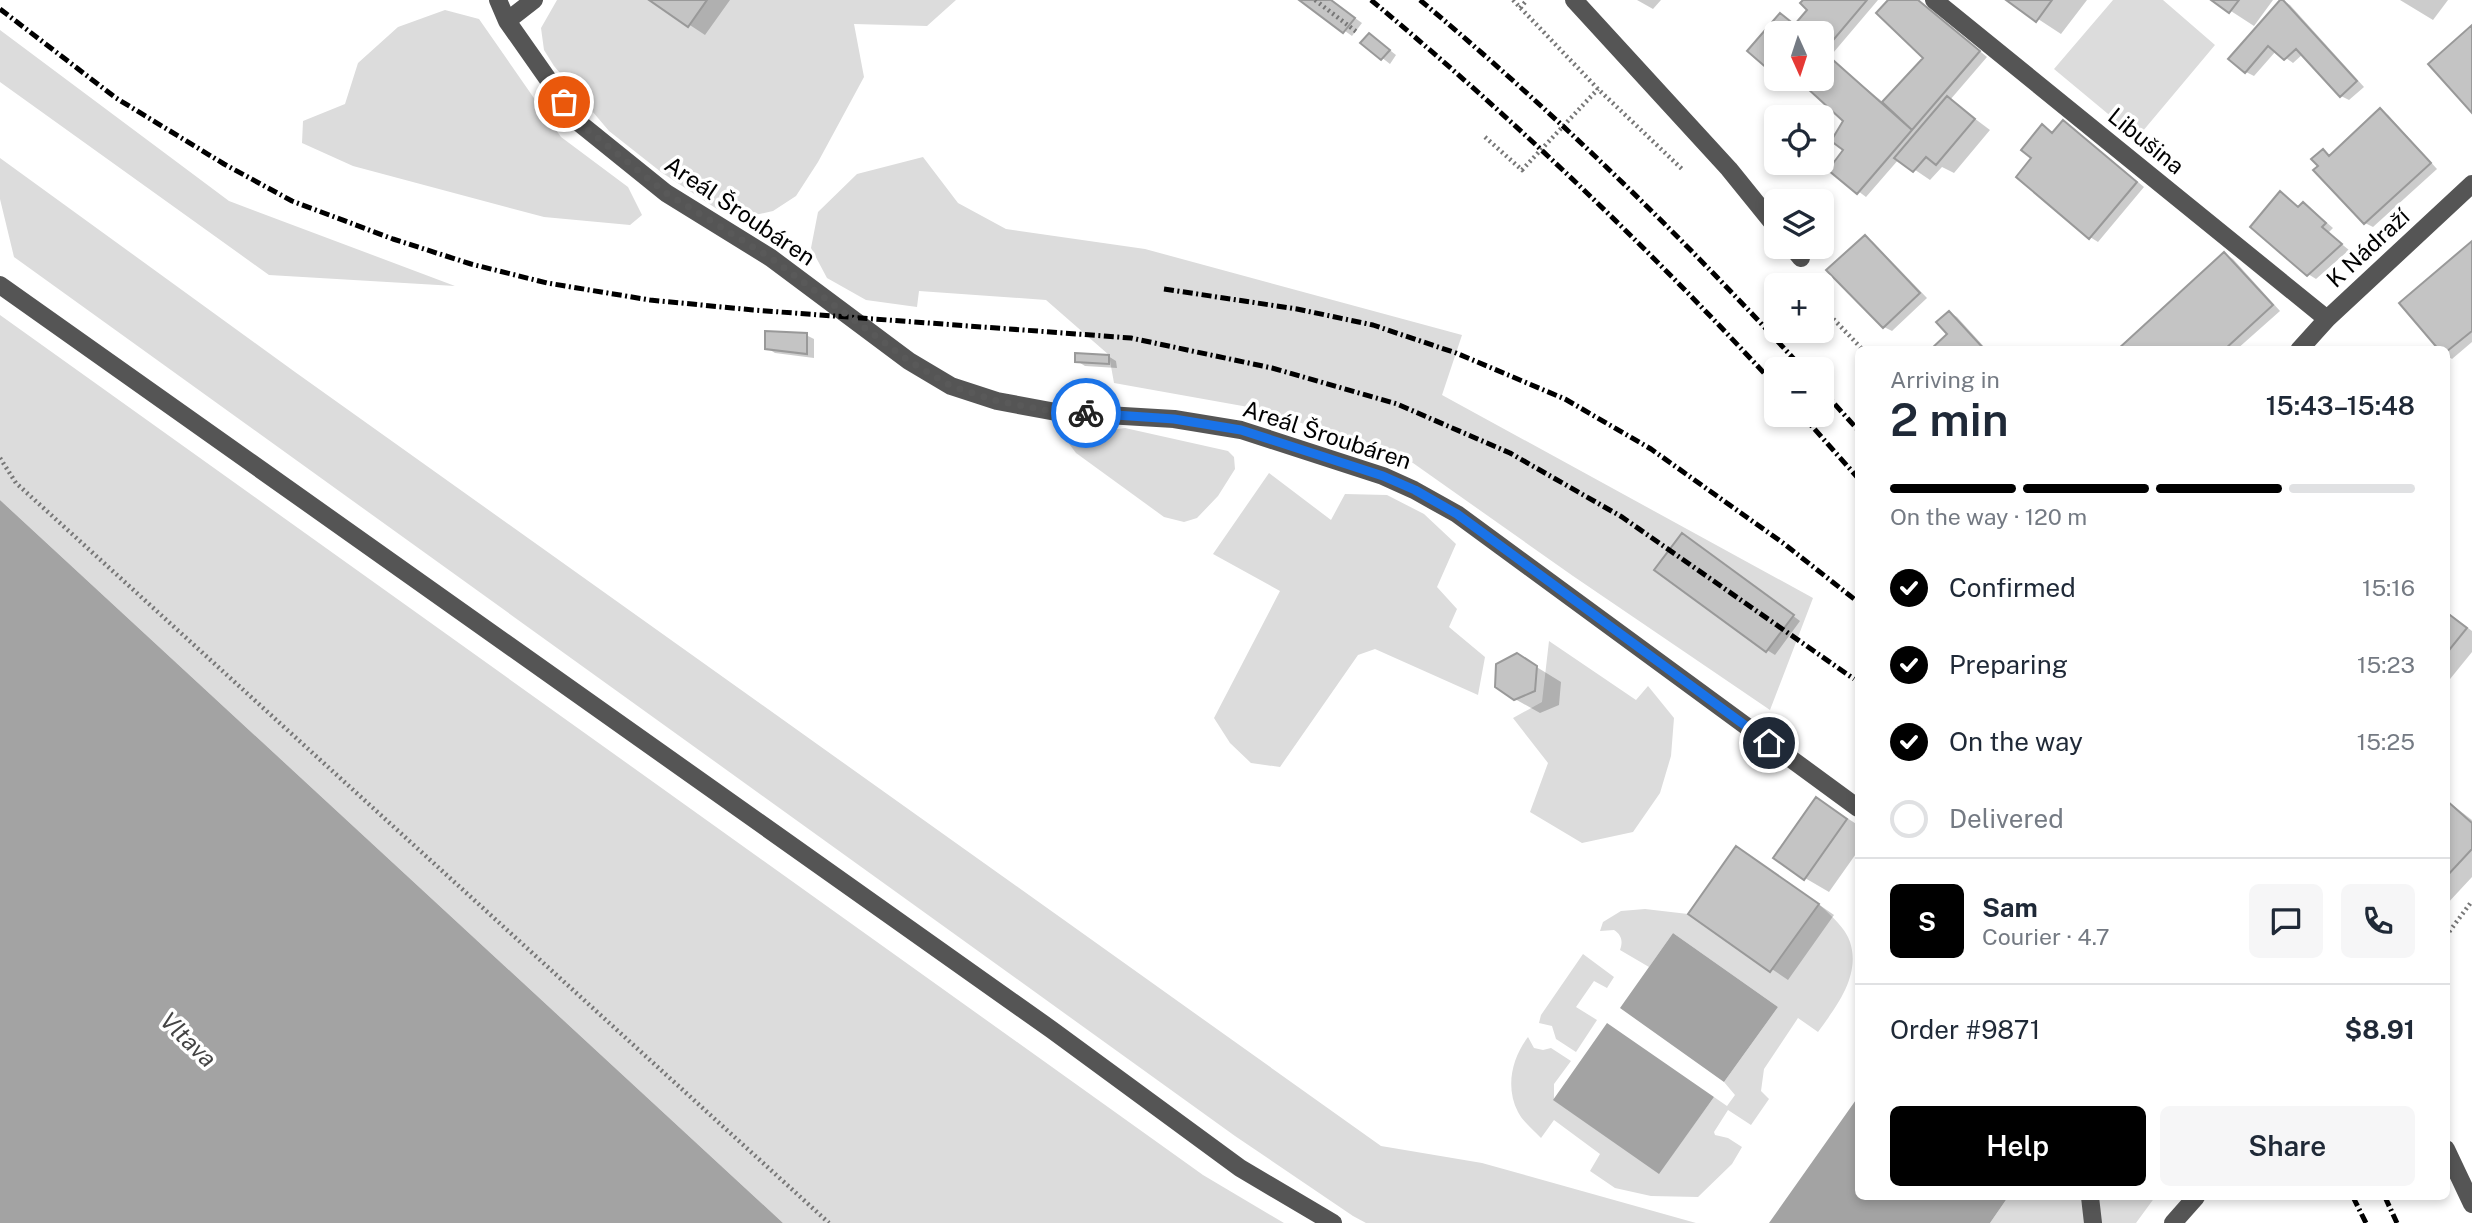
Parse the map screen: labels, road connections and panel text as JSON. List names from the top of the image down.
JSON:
{
  "streets": {
    "street": ["Libušina", "Areál Šroubáren", "K Nádraží"]
  },
  "crossings": [
    ["Libušina", "K Nádraží"]
  ],
  "water": ["Vltava"],
  "north": "bottom",
  "page": {
    "map_buttons": ["+", "−"],
    "heading": ["2 min", "Arriving in", "15:43–15:48"],
    "panel": [
      "Sam",
      "Courier · 4.7",
      "Order #9871",
      "$8.91"
    ],
    "bar": "On the way · 120 m",
    "list": [
      ["Confirmed", "15:16"],
      ["Preparing", "15:23"],
      ["On the way", "15:25"],
      "Delivered"
    ],
    "round": "S",
    "buttons": ["Help", "Share"]
  }
}
